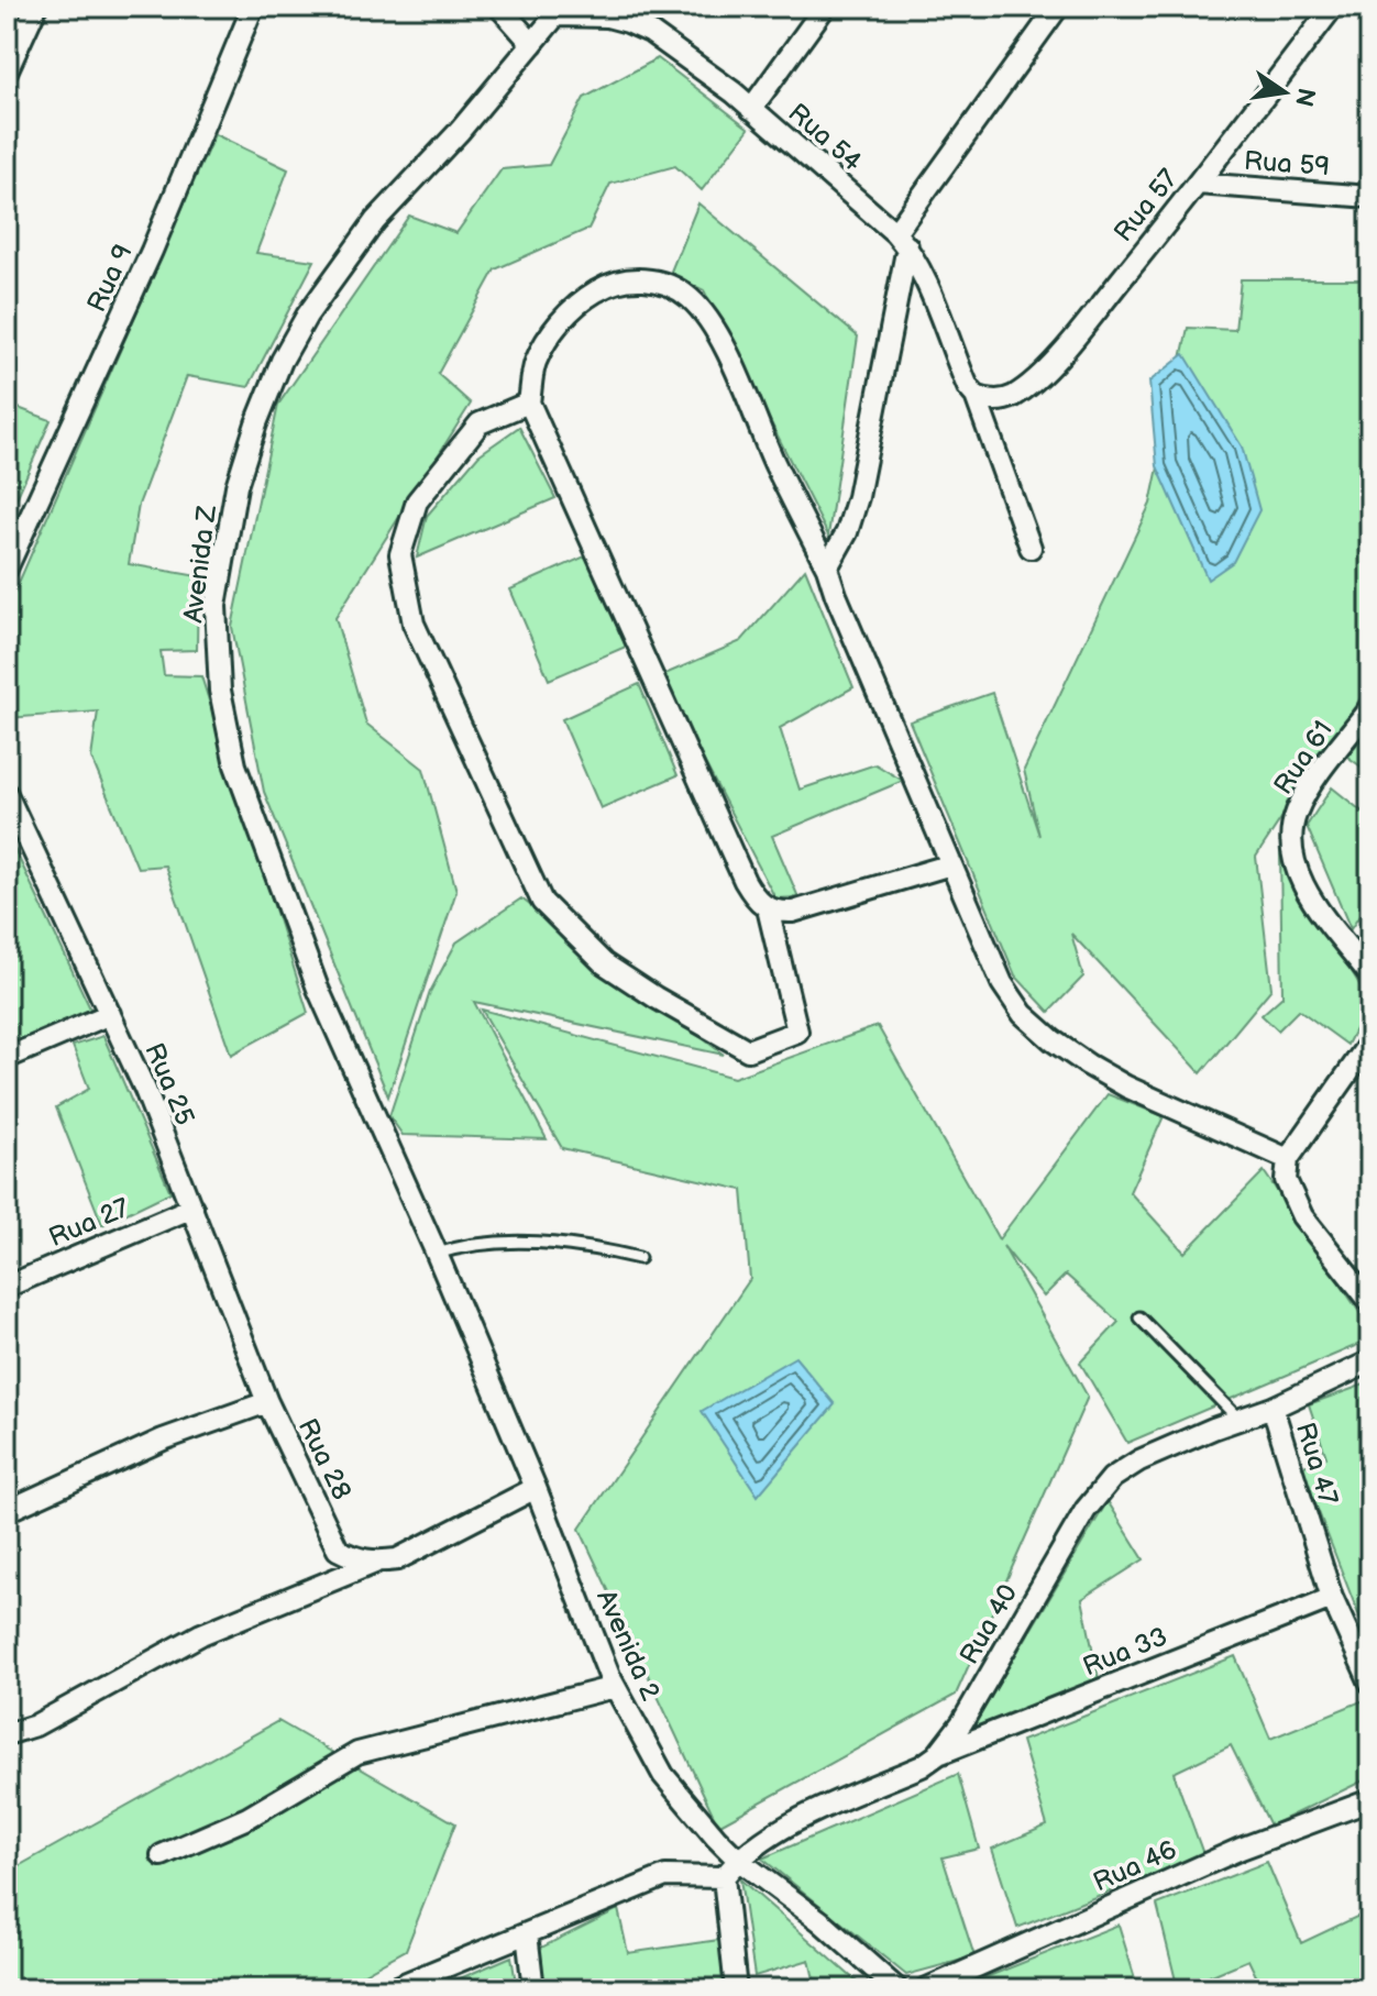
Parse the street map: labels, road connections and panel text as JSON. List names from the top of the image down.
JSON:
{
  "streets": {
    "street": [
      "Rua 54",
      "Rua 59",
      "Rua 57",
      "Rua 9",
      "Avenida Z",
      "Rua 61",
      "Rua 25",
      "Rua 27",
      "Rua 28",
      "Rua 47",
      "Rua 40",
      "Avenida 2",
      "Rua 33",
      "Rua 46"
    ]
  },
  "crossings": [
    ["Rua 54", "Rua 57"],
    ["Rua 54", "Avenida Z"],
    ["Rua 59", "Rua 57"],
    ["Avenida Z", "Avenida 2"],
    ["Rua 25", "Rua 27"],
    ["Rua 25", "Rua 28"],
    ["Rua 47", "Rua 40"],
    ["Rua 47", "Rua 33"],
    ["Rua 40", "Avenida 2"],
    ["Rua 40", "Rua 33"]
  ],
  "north": "right"
}
